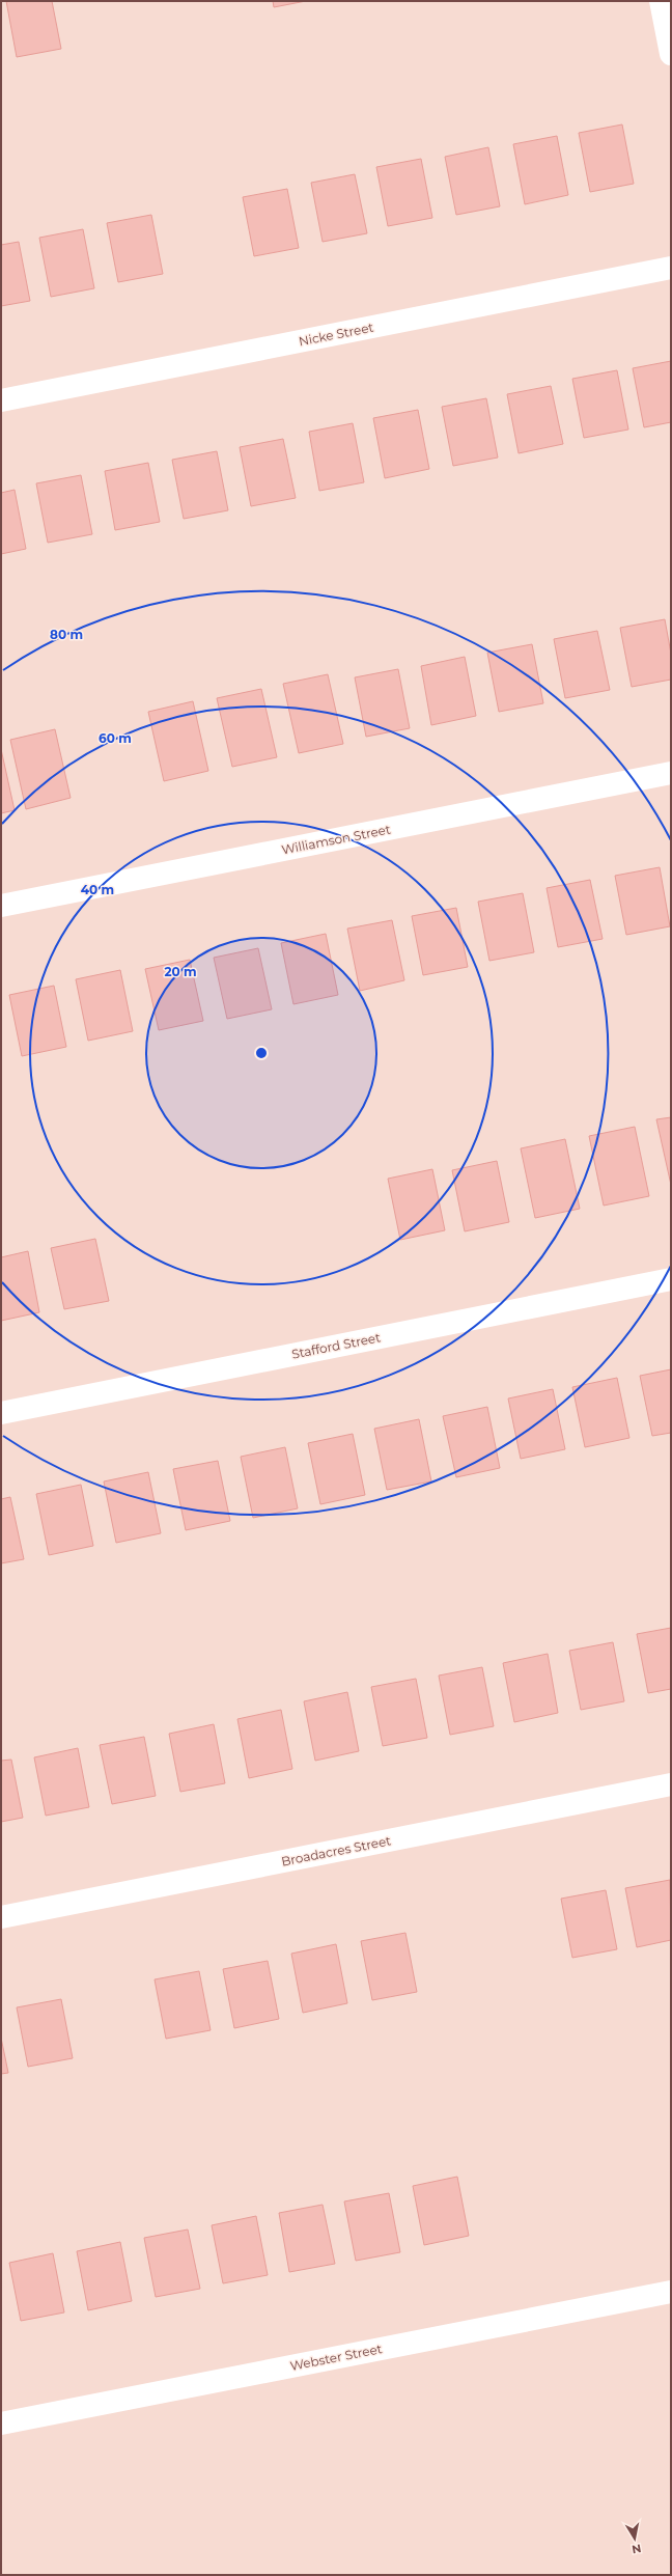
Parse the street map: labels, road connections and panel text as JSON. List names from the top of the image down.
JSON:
{
  "streets": {
    "street": [
      "Nicke Street",
      "Williamson Street",
      "Stafford Street",
      "Broadacres Street",
      "Webster Street"
    ]
  },
  "north": "bottom",
  "rings": [
    "80 m",
    "60 m",
    "40 m",
    "20 m"
  ]
}
